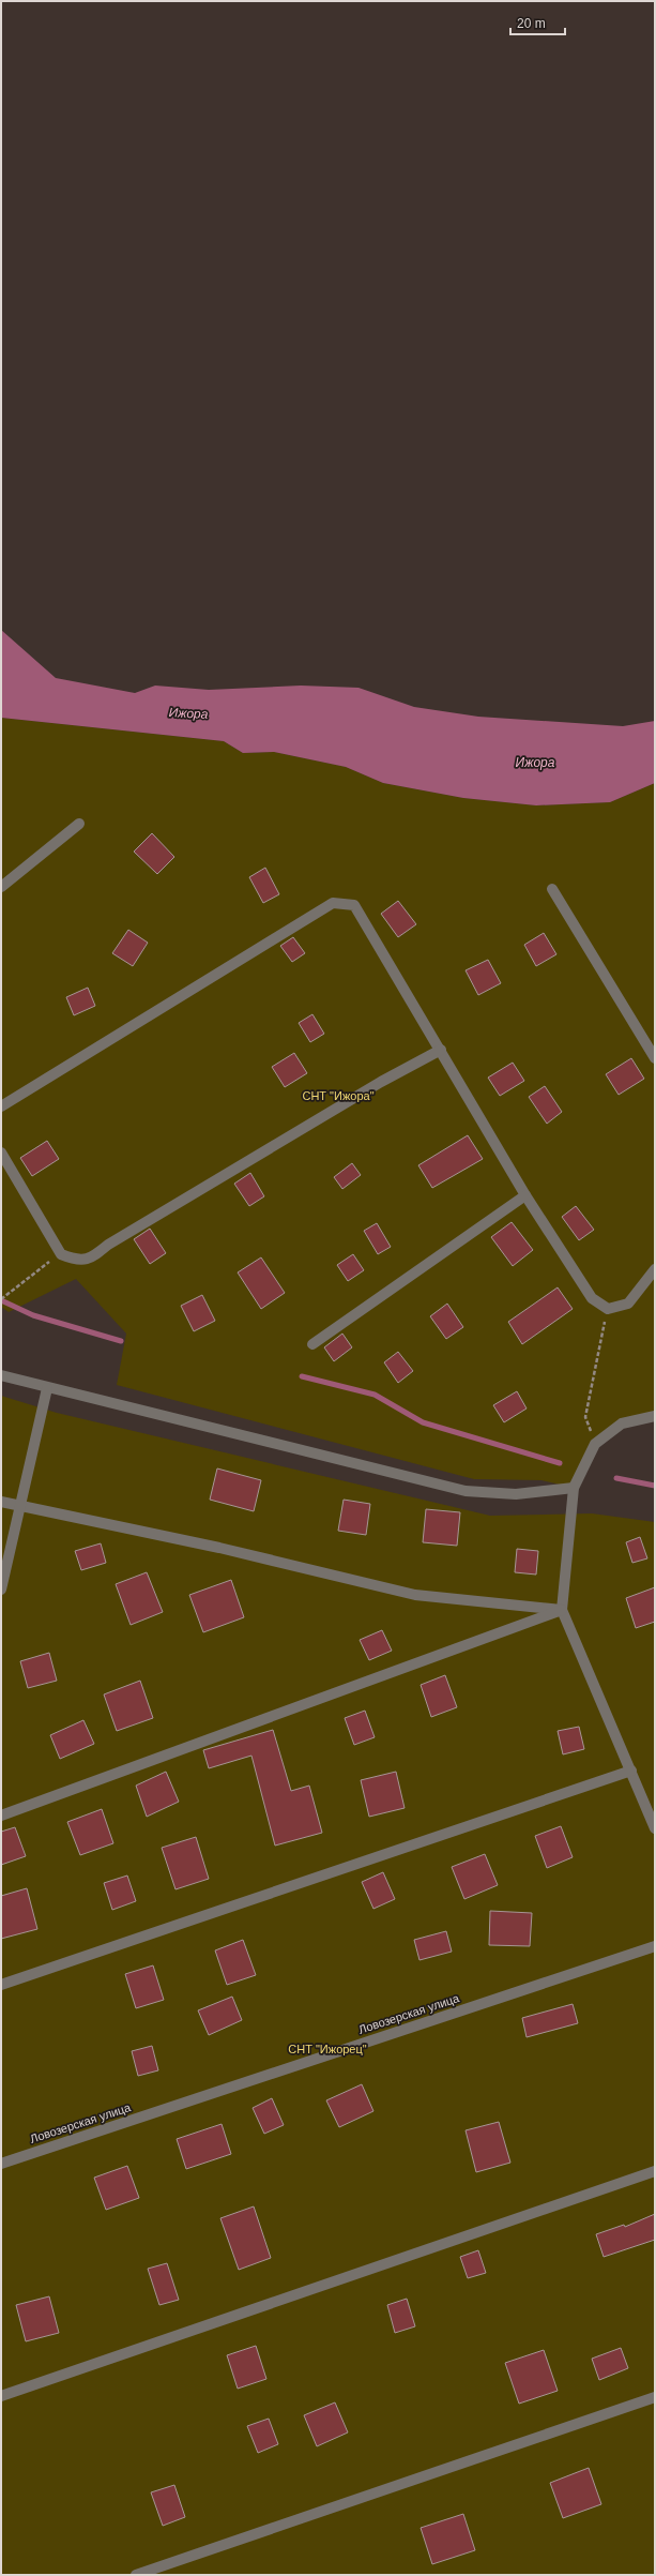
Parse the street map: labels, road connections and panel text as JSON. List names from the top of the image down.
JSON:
{
  "streets": {
    "street": ["Ловозерская улица"]
  },
  "water": ["Ижора"],
  "parks": ["СНТ \"Ижора\"", "СНТ \"Ижорец\""],
  "scale_bar": "20 m"
}
